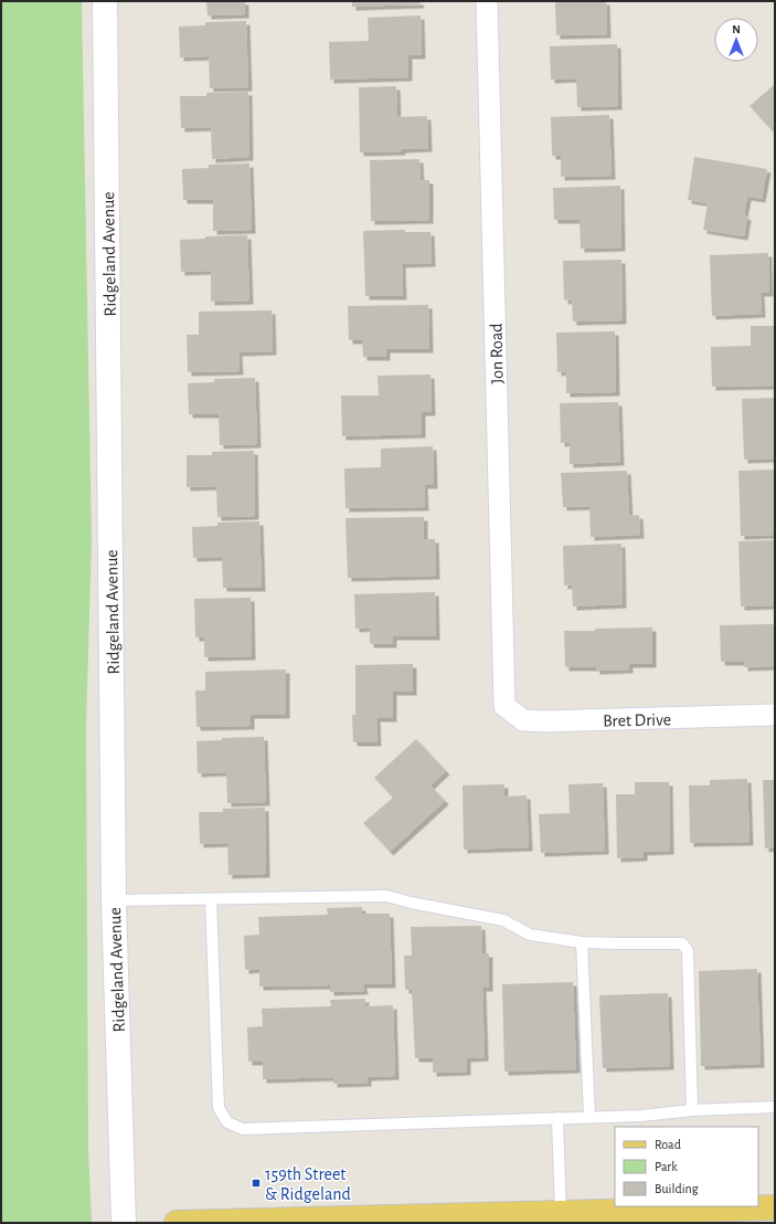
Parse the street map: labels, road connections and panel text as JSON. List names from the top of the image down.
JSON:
{
  "streets": {
    "street": ["Ridgeland Avenue", "Jon Road", "Bret Drive"]
  },
  "crossings": [
    ["Jon Road", "Bret Drive"]
  ],
  "places": {
    "transit": ["159th Street & Ridgeland"]
  },
  "legend": ["Road", "Park", "Building"],
  "north": "top"
}
